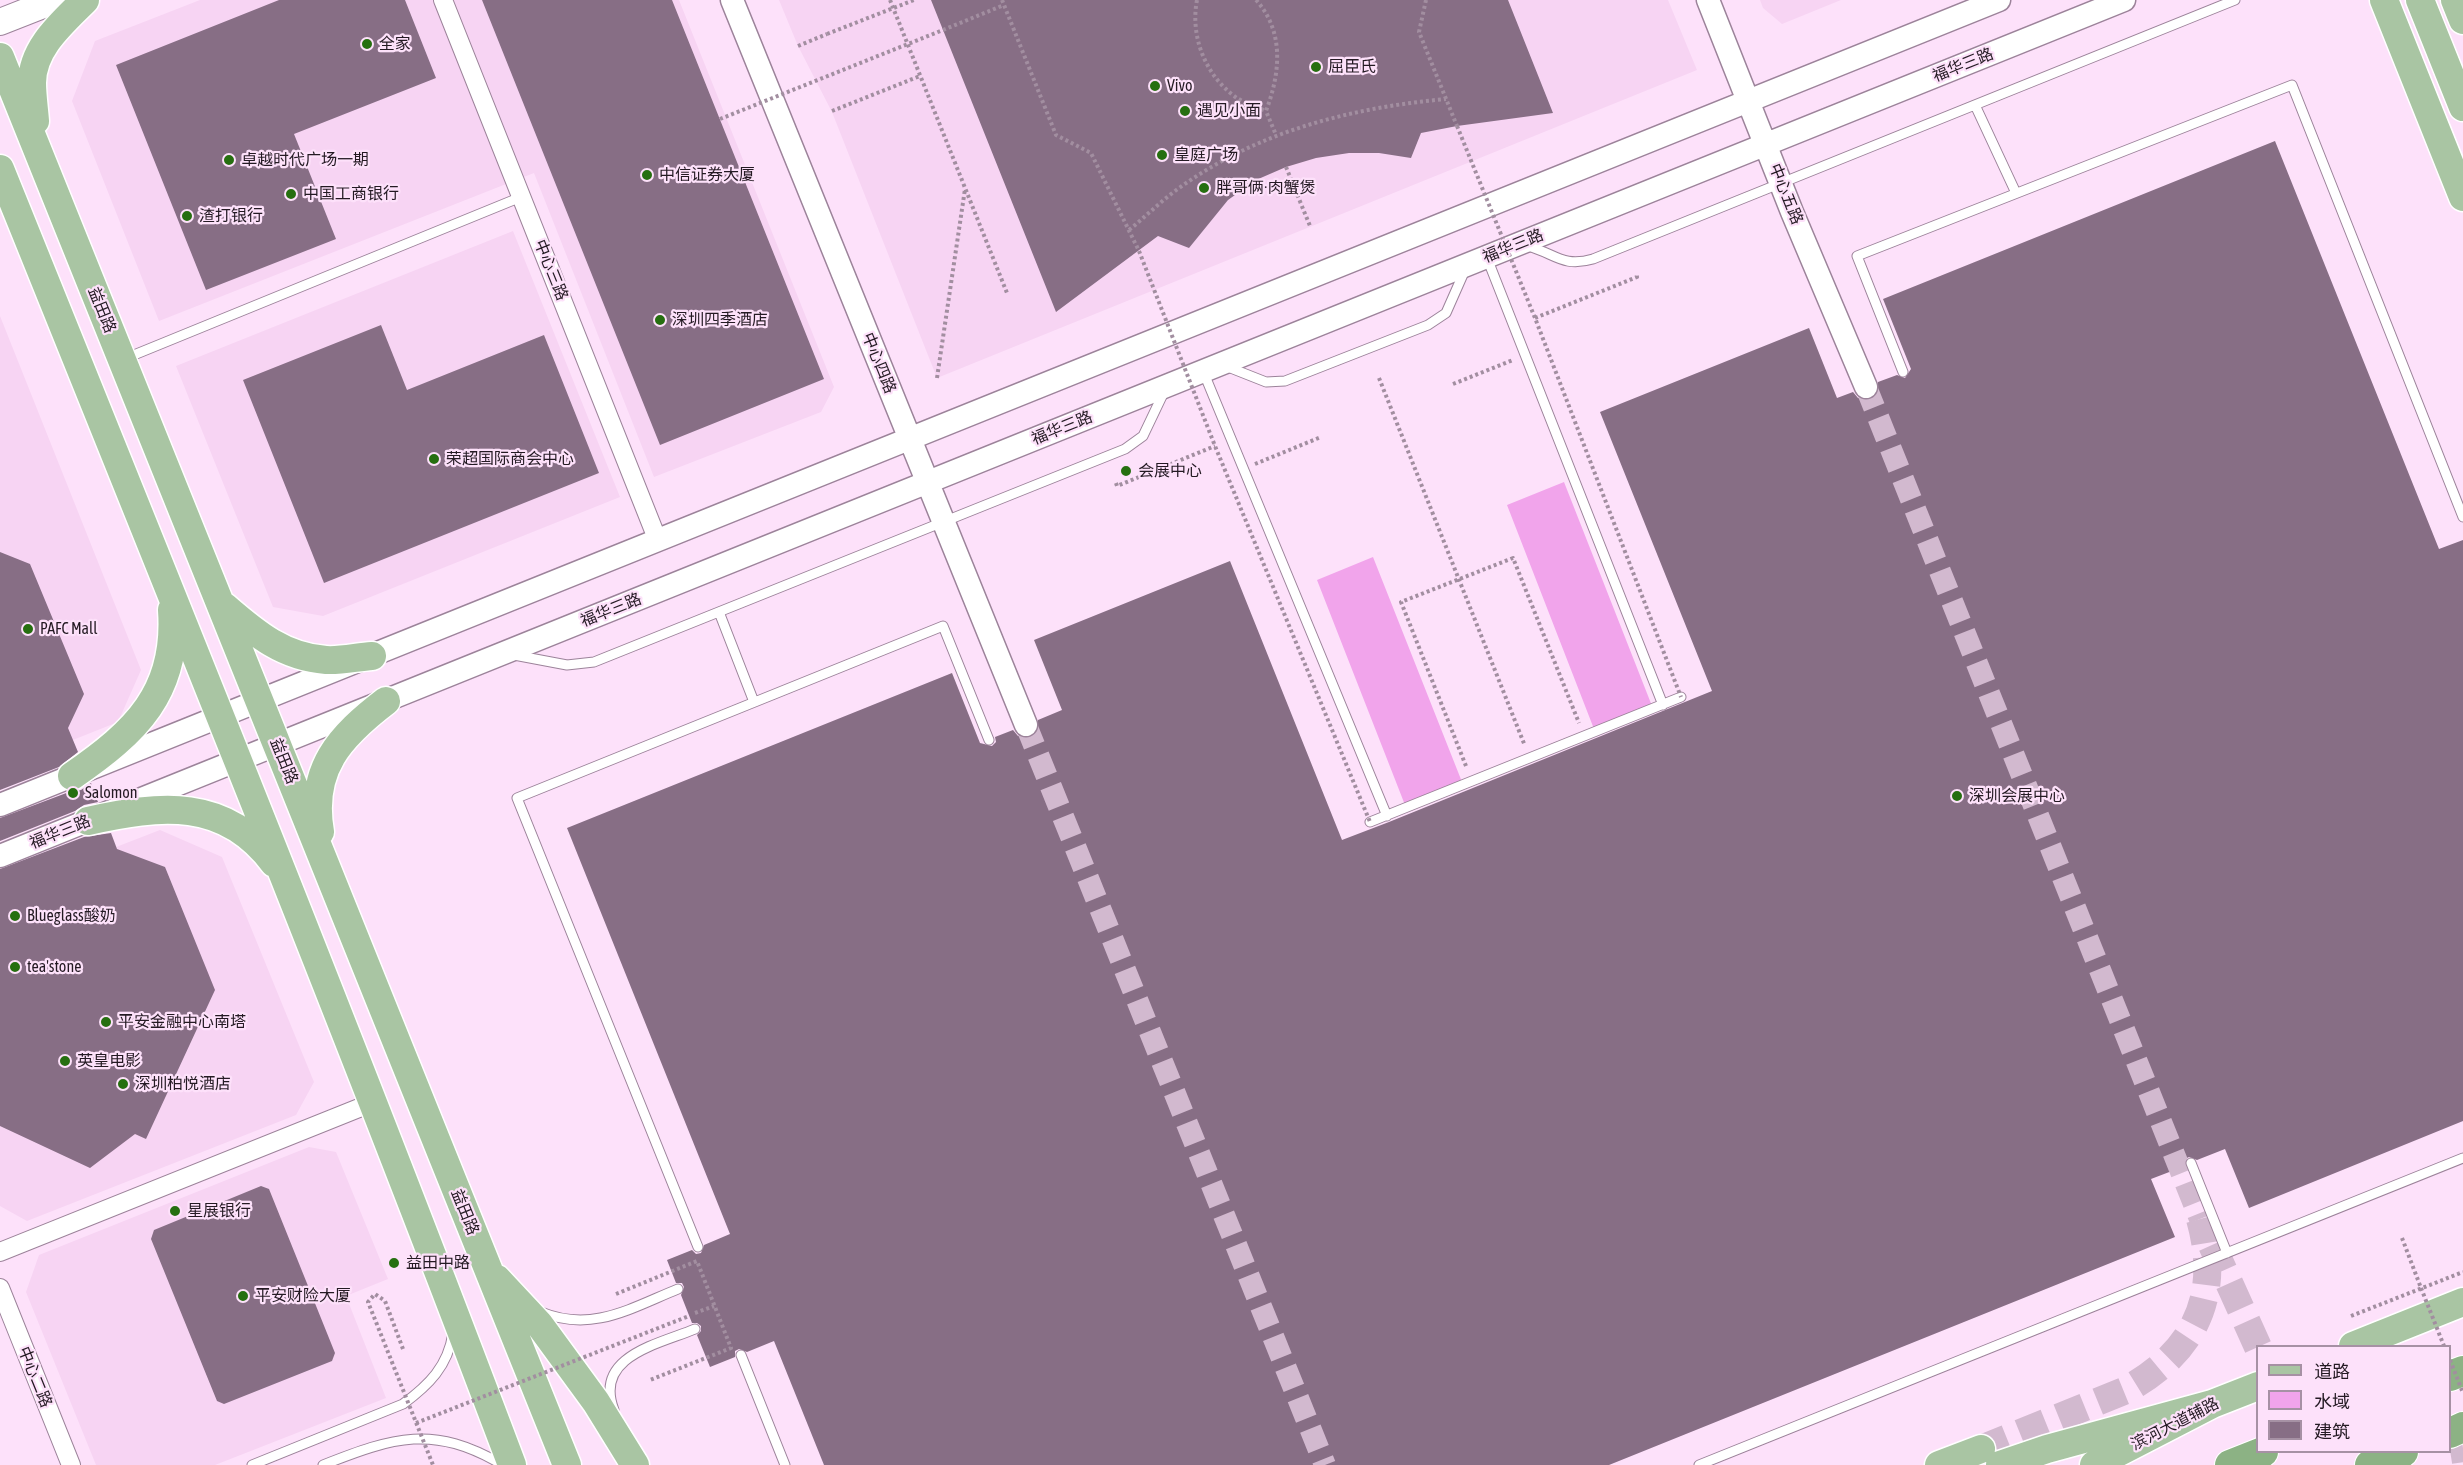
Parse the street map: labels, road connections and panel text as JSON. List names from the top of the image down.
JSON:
{
  "streets": {
    "main road": ["益田路", "滨河大道辅路"],
    "street": [
      "福华三路",
      "中心五路",
      "中心三路",
      "中心四路",
      "中心二路"
    ]
  },
  "crossings": [
    ["福华三路", "中心五路"],
    ["福华三路", "益田路"],
    ["福华三路", "中心四路"]
  ],
  "places": [
    "全家",
    "屈臣氏",
    "Vivo",
    "遇见小面",
    "皇庭广场",
    "卓越时代广场一期",
    "中信证券大厦",
    "胖哥俩·肉蟹煲",
    "中国工商银行",
    "渣打银行",
    "深圳四季酒店",
    "荣超国际商会中心",
    "会展中心",
    "PAFC Mall",
    "Salomon",
    "深圳会展中心",
    "Blueglass酸奶",
    "tea'stone",
    "平安金融中心南塔",
    "英皇电影",
    "深圳柏悦酒店",
    "星展银行",
    "益田中路",
    "平安财险大厦"
  ],
  "legend": ["道路", "水域", "建筑"]
}
